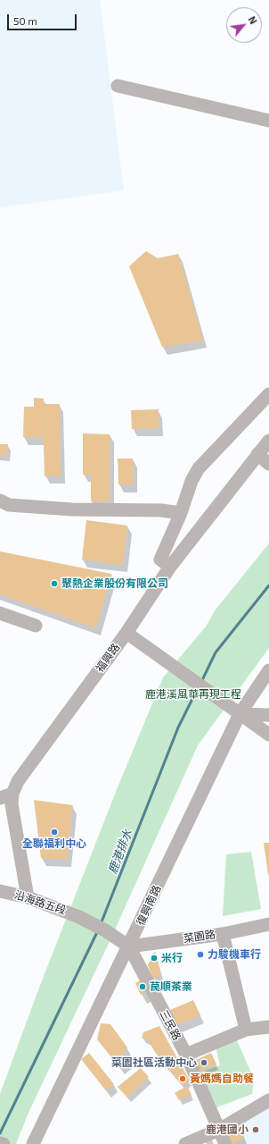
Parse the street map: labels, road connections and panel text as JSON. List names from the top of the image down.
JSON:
{
  "streets": {
    "street": [
      "福興路",
      "沿海路五段",
      "復興南路",
      "菜園路",
      "三民路"
    ]
  },
  "crossings": [
    ["福興路", "沿海路五段"],
    ["沿海路五段", "復興南路"],
    ["沿海路五段", "菜園路"],
    ["沿海路五段", "三民路"],
    ["復興南路", "菜園路"],
    ["復興南路", "三民路"],
    ["菜園路", "三民路"]
  ],
  "water": ["鹿港排水"],
  "parks": ["鹿港溪風華再現工程"],
  "places": [
    "聚熱企業股份有限公司",
    "全聯福利中心",
    "力駿機車行",
    "米行",
    "苠順茶業",
    "菜園社區活動中心",
    "黃媽媽自助餐",
    "鹿港國小"
  ],
  "scale_bar": "50 m",
  "north": "top right"
}
